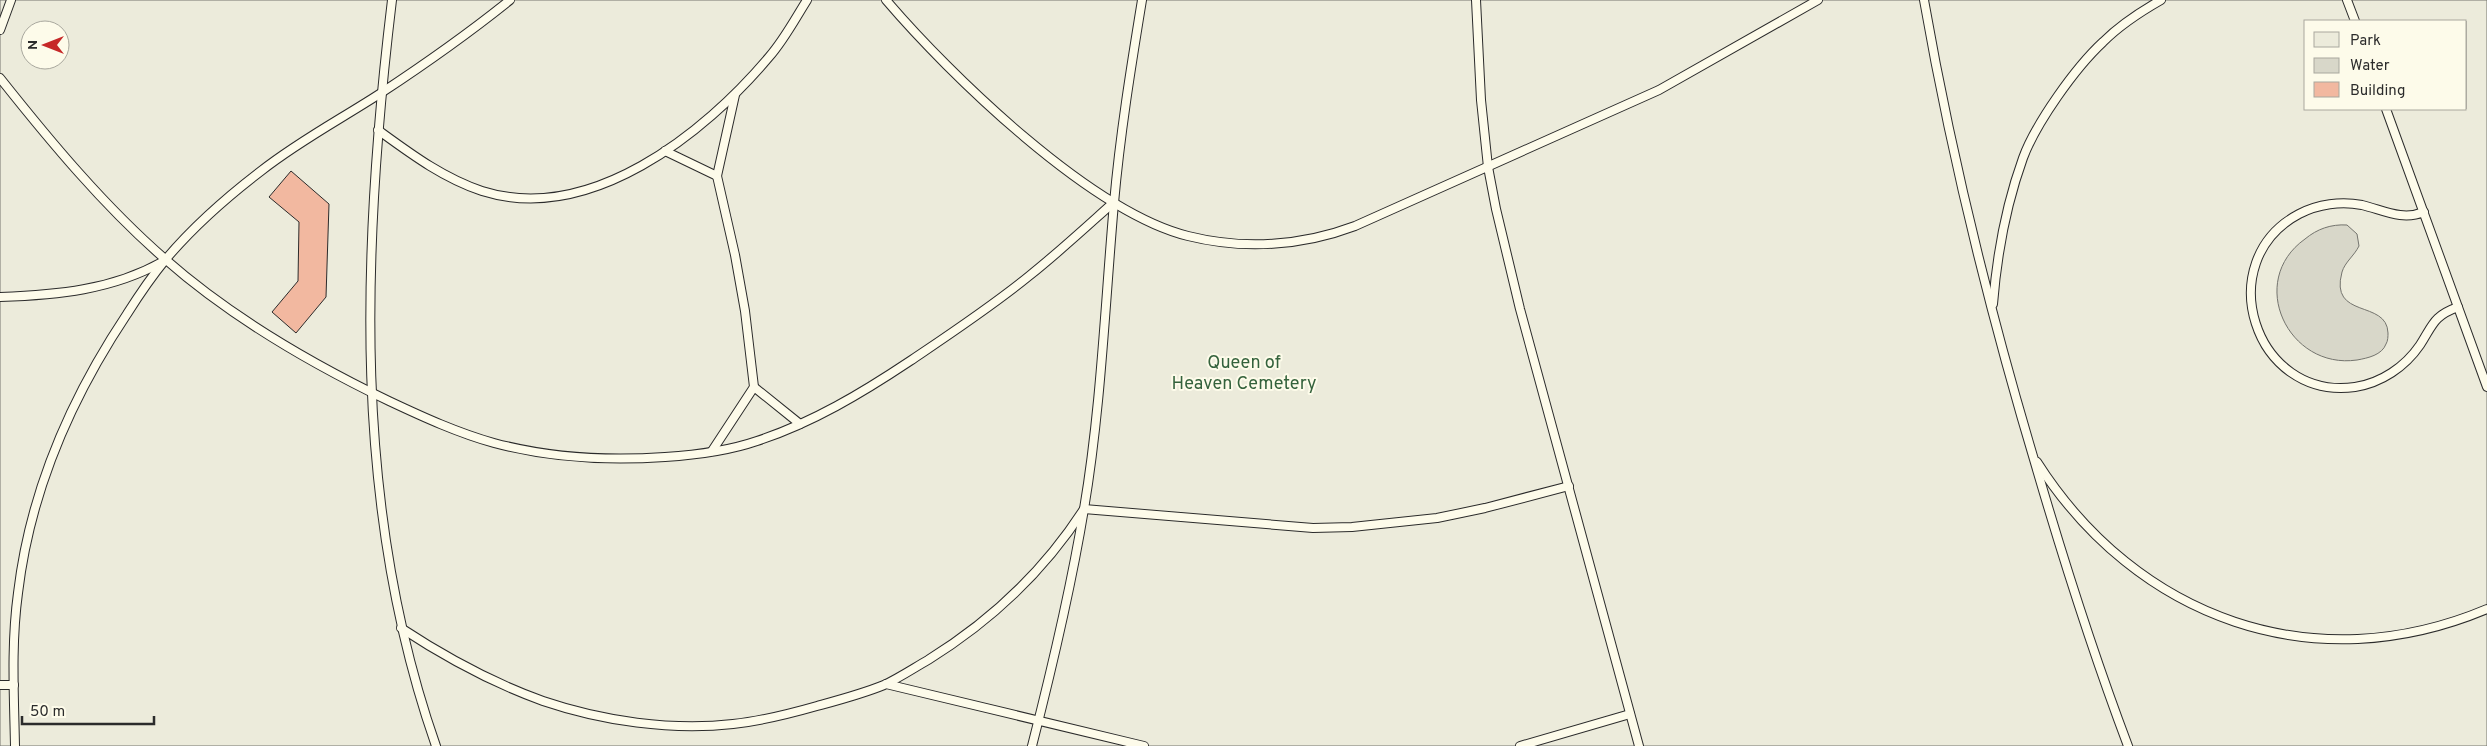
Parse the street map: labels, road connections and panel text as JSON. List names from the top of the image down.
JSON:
{
  "parks": ["Queen of Heaven Cemetery"],
  "legend": ["Park", "Water", "Building"],
  "scale_bar": "50 m",
  "north": "left"
}
